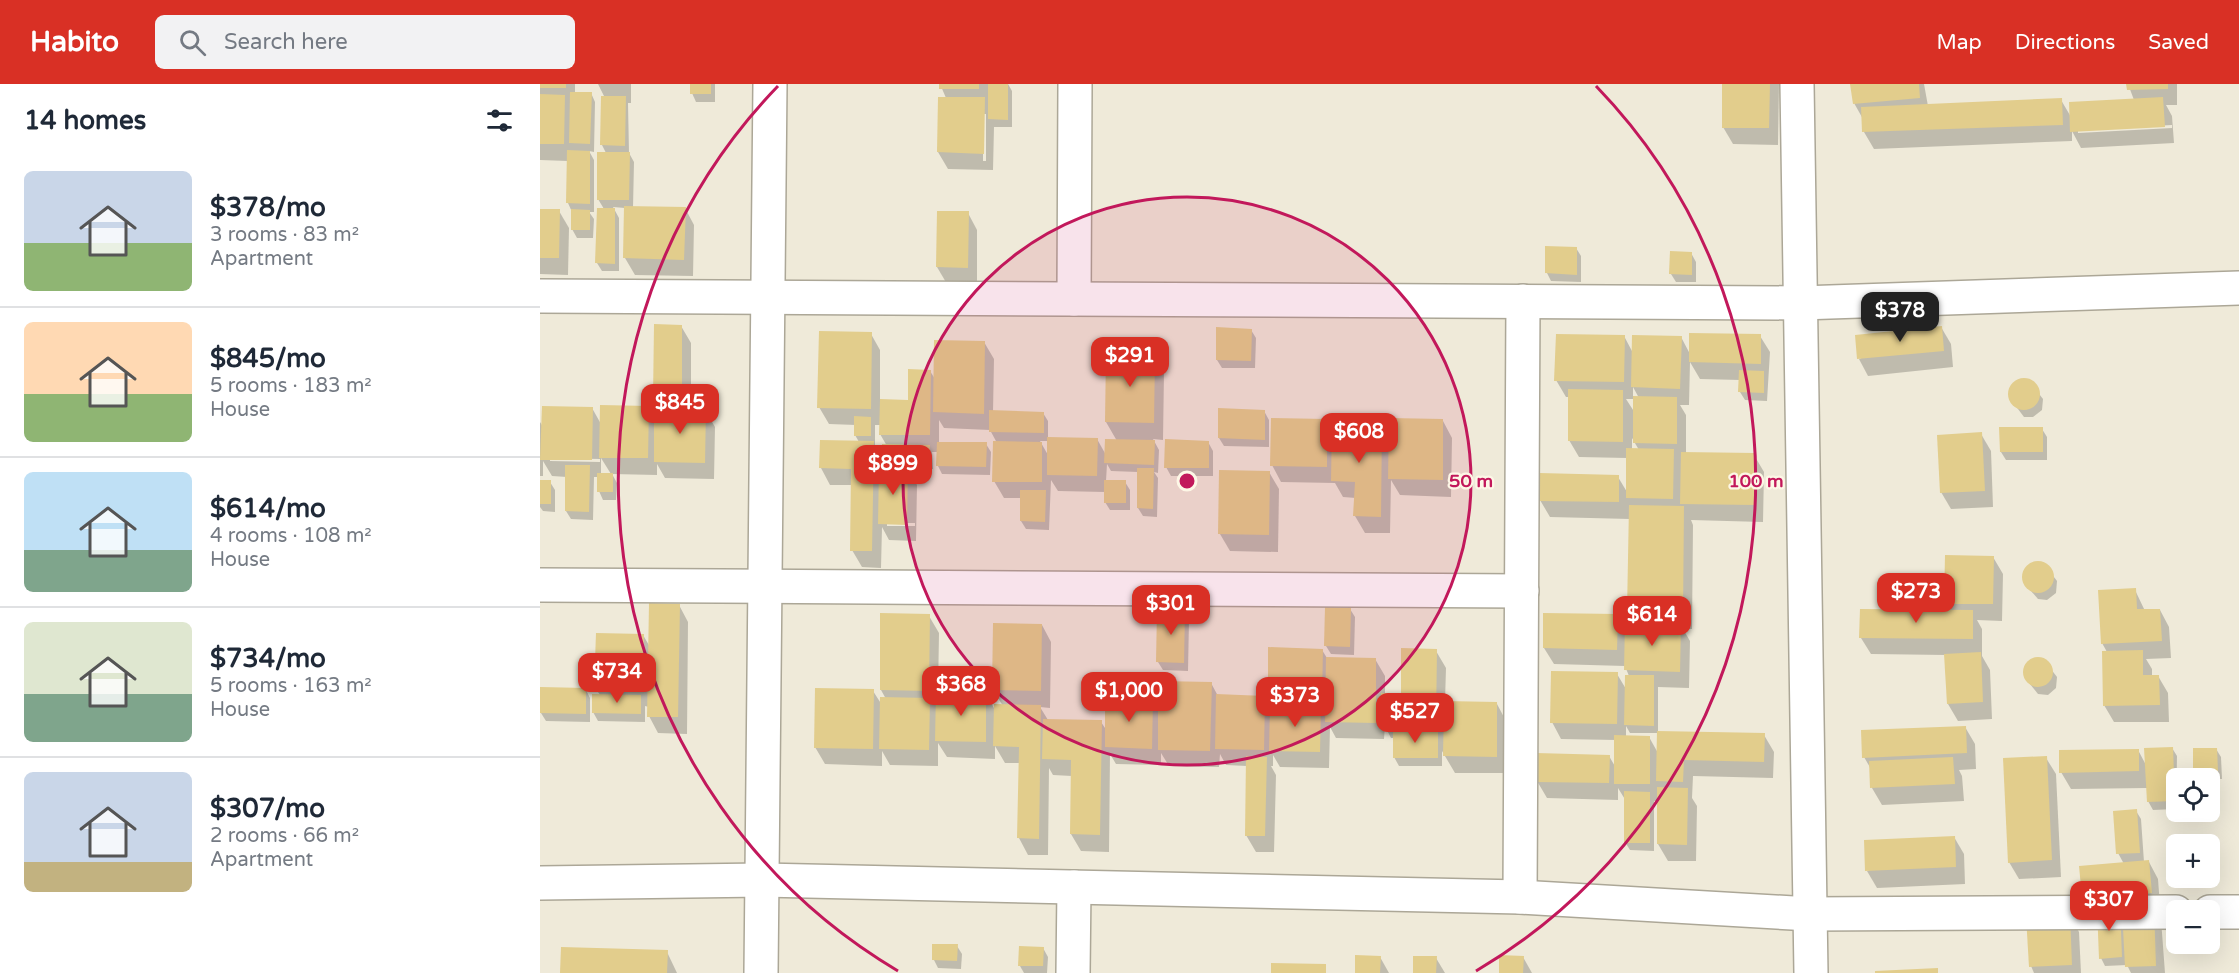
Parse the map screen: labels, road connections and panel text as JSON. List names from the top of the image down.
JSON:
{
  "page": {
    "header": "Habito",
    "search": "Search here",
    "nav": ["Map", "Directions", "Saved"],
    "heading": "14 homes",
    "list": [
      {
        "name": "$378/mo",
        "note": "3 rooms · 83 m² · Apartment"
      },
      {
        "name": "$845/mo",
        "note": "5 rooms · 183 m² · House"
      },
      {
        "name": "$614/mo",
        "note": "4 rooms · 108 m² · House"
      },
      {
        "name": "$734/mo",
        "note": "5 rooms · 163 m² · House"
      },
      {
        "name": "$307/mo",
        "note": "2 rooms · 66 m² · Apartment"
      }
    ],
    "price": [
      "$378",
      "$291",
      "$845",
      "$608",
      "$899",
      "$273",
      "$301",
      "$614",
      "$734",
      "$368",
      "$1,000",
      "$373",
      "$527",
      "$307"
    ],
    "map_buttons": ["+", "−"]
  },
  "rings": ["50 m", "100 m"]
}
